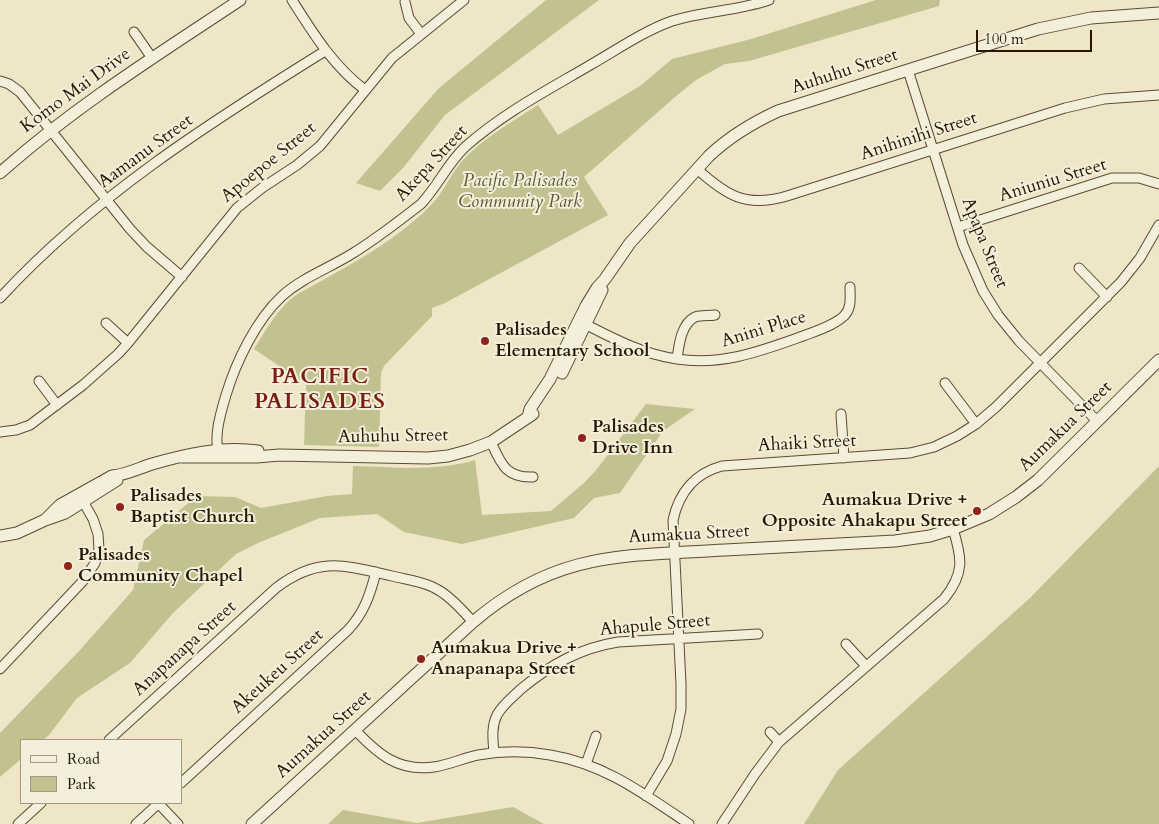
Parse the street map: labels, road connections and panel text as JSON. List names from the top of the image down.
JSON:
{
  "streets": {
    "street": [
      "Auhuhu Street",
      "Komo Mai Drive",
      "Anihinihi Street",
      "Aamanu Street",
      "Apoepoe Street",
      "Akepa Street",
      "Aniuniu Street",
      "Apapa Street",
      "Anini Place",
      "Aumakua Street",
      "Ahaiki Street",
      "Ahapule Street",
      "Anapanapa Street",
      "Akeukeu Street"
    ]
  },
  "crossings": [
    ["Auhuhu Street", "Anihinihi Street"],
    ["Auhuhu Street", "Akepa Street"],
    ["Auhuhu Street", "Apapa Street"],
    ["Auhuhu Street", "Anini Place"],
    ["Anihinihi Street", "Apapa Street"],
    ["Aniuniu Street", "Apapa Street"],
    ["Apapa Street", "Aumakua Street"],
    ["Apapa Street", "Ahaiki Street"],
    ["Aumakua Street", "Ahaiki Street"],
    ["Aumakua Street", "Anapanapa Street"],
    ["Ahaiki Street", "Ahapule Street"],
    ["Anapanapa Street", "Akeukeu Street"]
  ],
  "districts": ["PACIFIC PALISADES"],
  "parks": ["Pacific Palisades Community Park"],
  "places": [
    "Palisades Elementary School",
    "Palisades Drive Inn",
    "Palisades Baptist Church",
    "Aumakua Drive + Opposite Ahakapu Street",
    "Palisades Community Chapel",
    "Aumakua Drive + Anapanapa Street"
  ],
  "legend": ["Road", "Park"],
  "scale_bar": "100 m"
}
